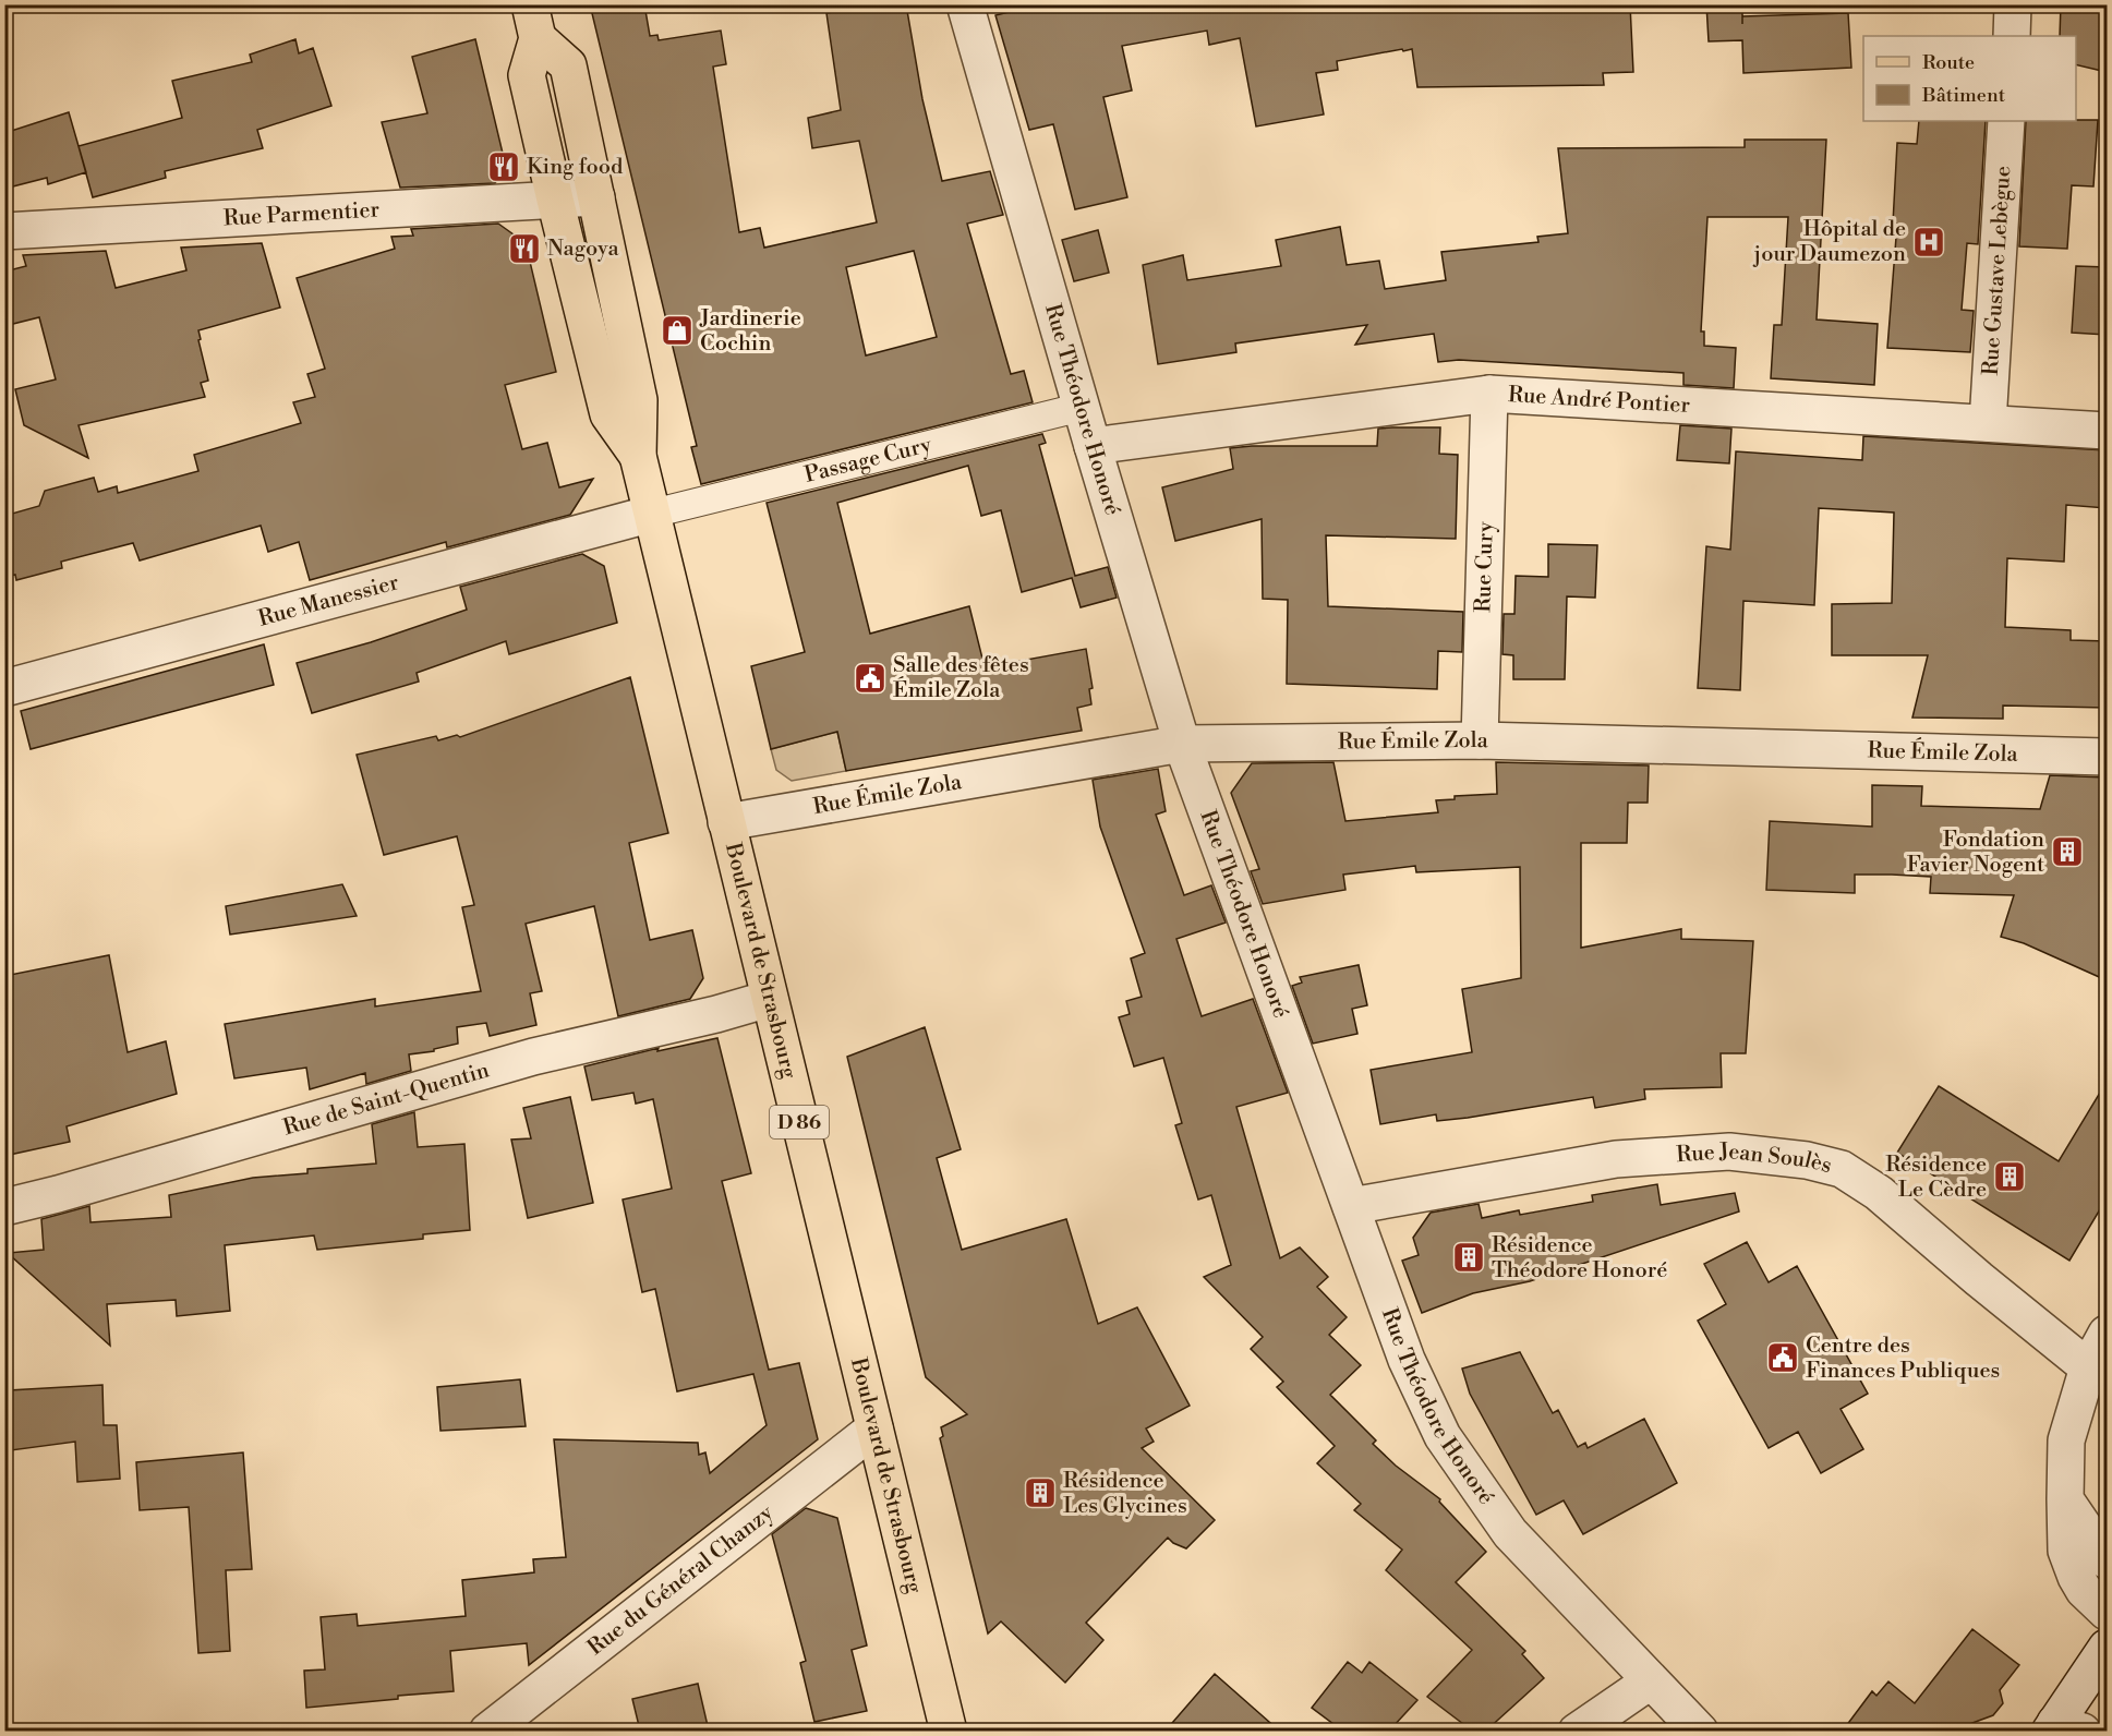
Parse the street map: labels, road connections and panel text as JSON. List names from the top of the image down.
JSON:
{
  "streets": {
    "main road": ["Boulevard de Strasbourg", "D 86"],
    "street": [
      "Rue Parmentier",
      "Rue Gustave Lebègue",
      "Rue André Pontier",
      "Rue Théodore Honoré",
      "Passage Cury",
      "Rue Cury",
      "Rue Manessier",
      "Rue Émile Zola",
      "Rue de Saint-Quentin",
      "Rue Jean Soulès",
      "Rue du Général Chanzy"
    ]
  },
  "crossings": [
    ["Rue Parmentier", "Boulevard de Strasbourg"],
    ["Rue Gustave Lebègue", "Rue André Pontier"],
    ["Rue André Pontier", "Rue Théodore Honoré"],
    ["Rue André Pontier", "Rue Cury"],
    ["Rue Théodore Honoré", "Passage Cury"],
    ["Rue Théodore Honoré", "Rue Émile Zola"],
    ["Rue Théodore Honoré", "Rue Jean Soulès"],
    ["Passage Cury", "Rue Manessier"],
    ["Passage Cury", "Boulevard de Strasbourg"],
    ["Rue Cury", "Rue Émile Zola"],
    ["Rue Manessier", "Boulevard de Strasbourg"],
    ["Rue Émile Zola", "Boulevard de Strasbourg"],
    ["Boulevard de Strasbourg", "Rue de Saint-Quentin"],
    ["Boulevard de Strasbourg", "Rue du Général Chanzy"]
  ],
  "places": {
    "restaurant": ["King food", "Nagoya"],
    "hospital": ["Hôpital de jour Daumezon"],
    "shop": ["Jardinerie Cochin"],
    "public building": ["Salle des fêtes Émile Zola", "Centre des Finances Publiques"],
    "building": [
      "Fondation Favier Nogent",
      "Résidence Le Cèdre",
      "Résidence Théodore Honoré",
      "Résidence Les Glycines"
    ]
  },
  "legend": ["Route", "Bâtiment"]
}
